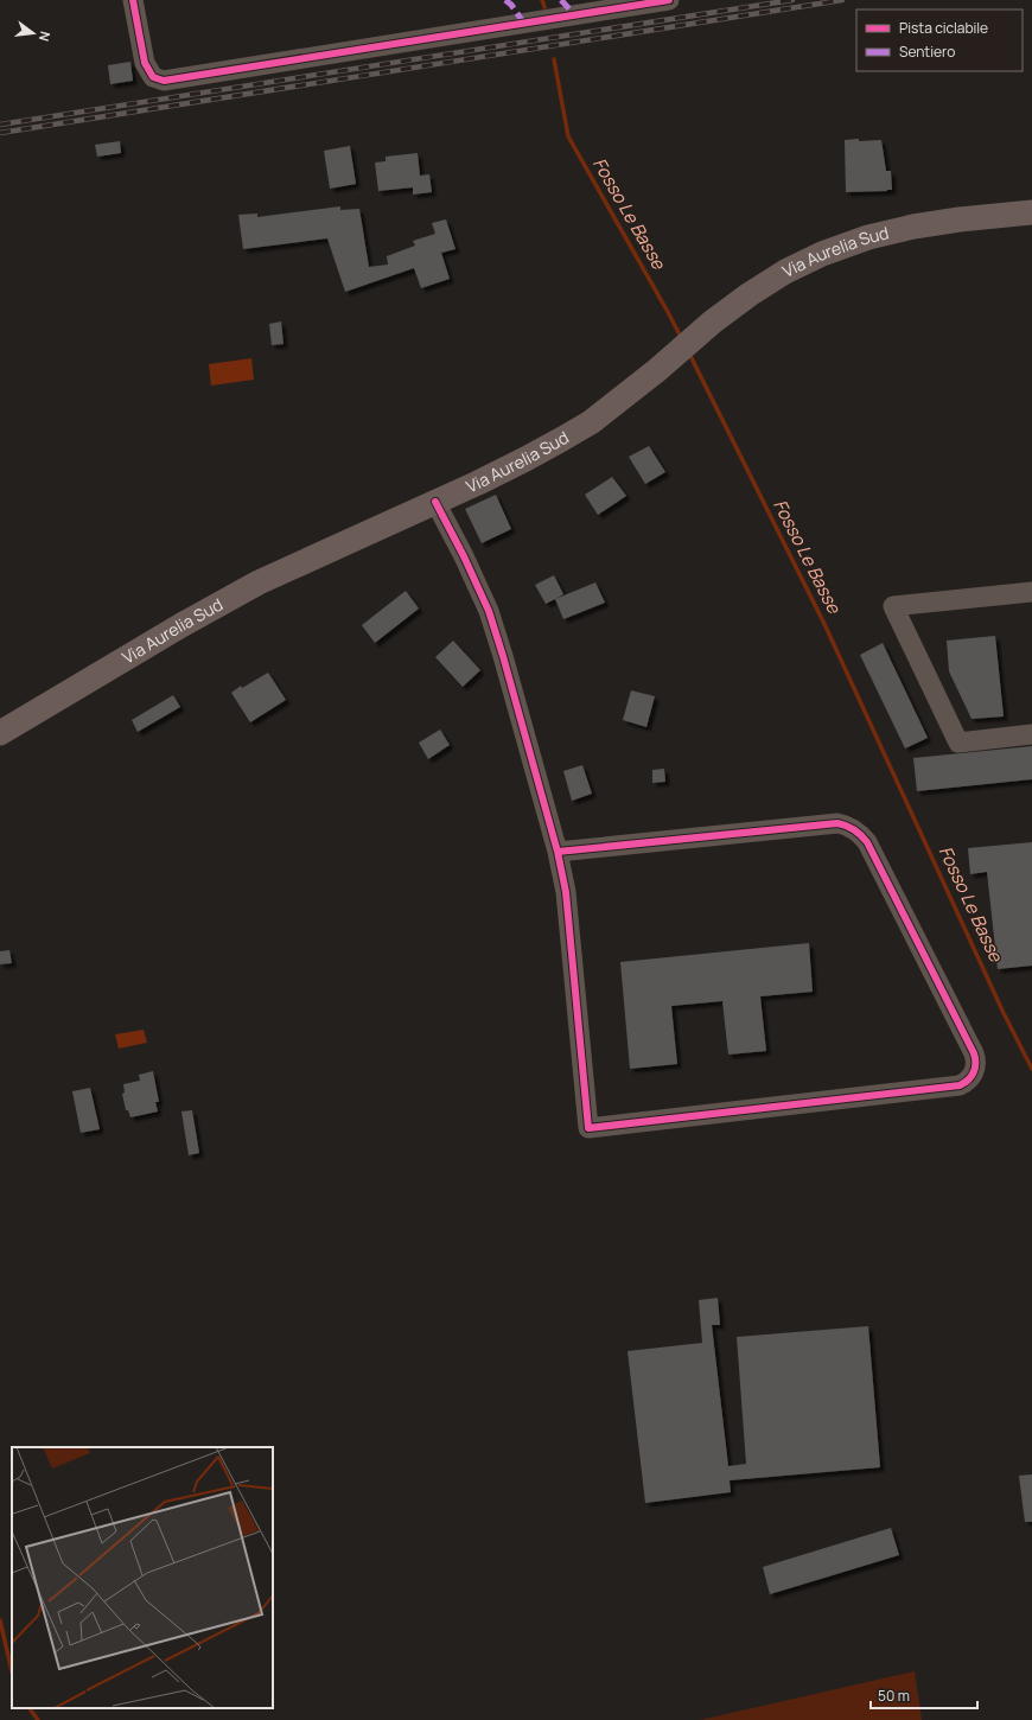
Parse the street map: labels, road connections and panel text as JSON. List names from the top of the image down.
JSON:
{
  "streets": {
    "main road": ["Via Aurelia Sud"]
  },
  "water": ["Fosso Le Basse"],
  "legend": ["Pista ciclabile", "Sentiero"],
  "scale_bar": "50 m",
  "north": "right"
}
